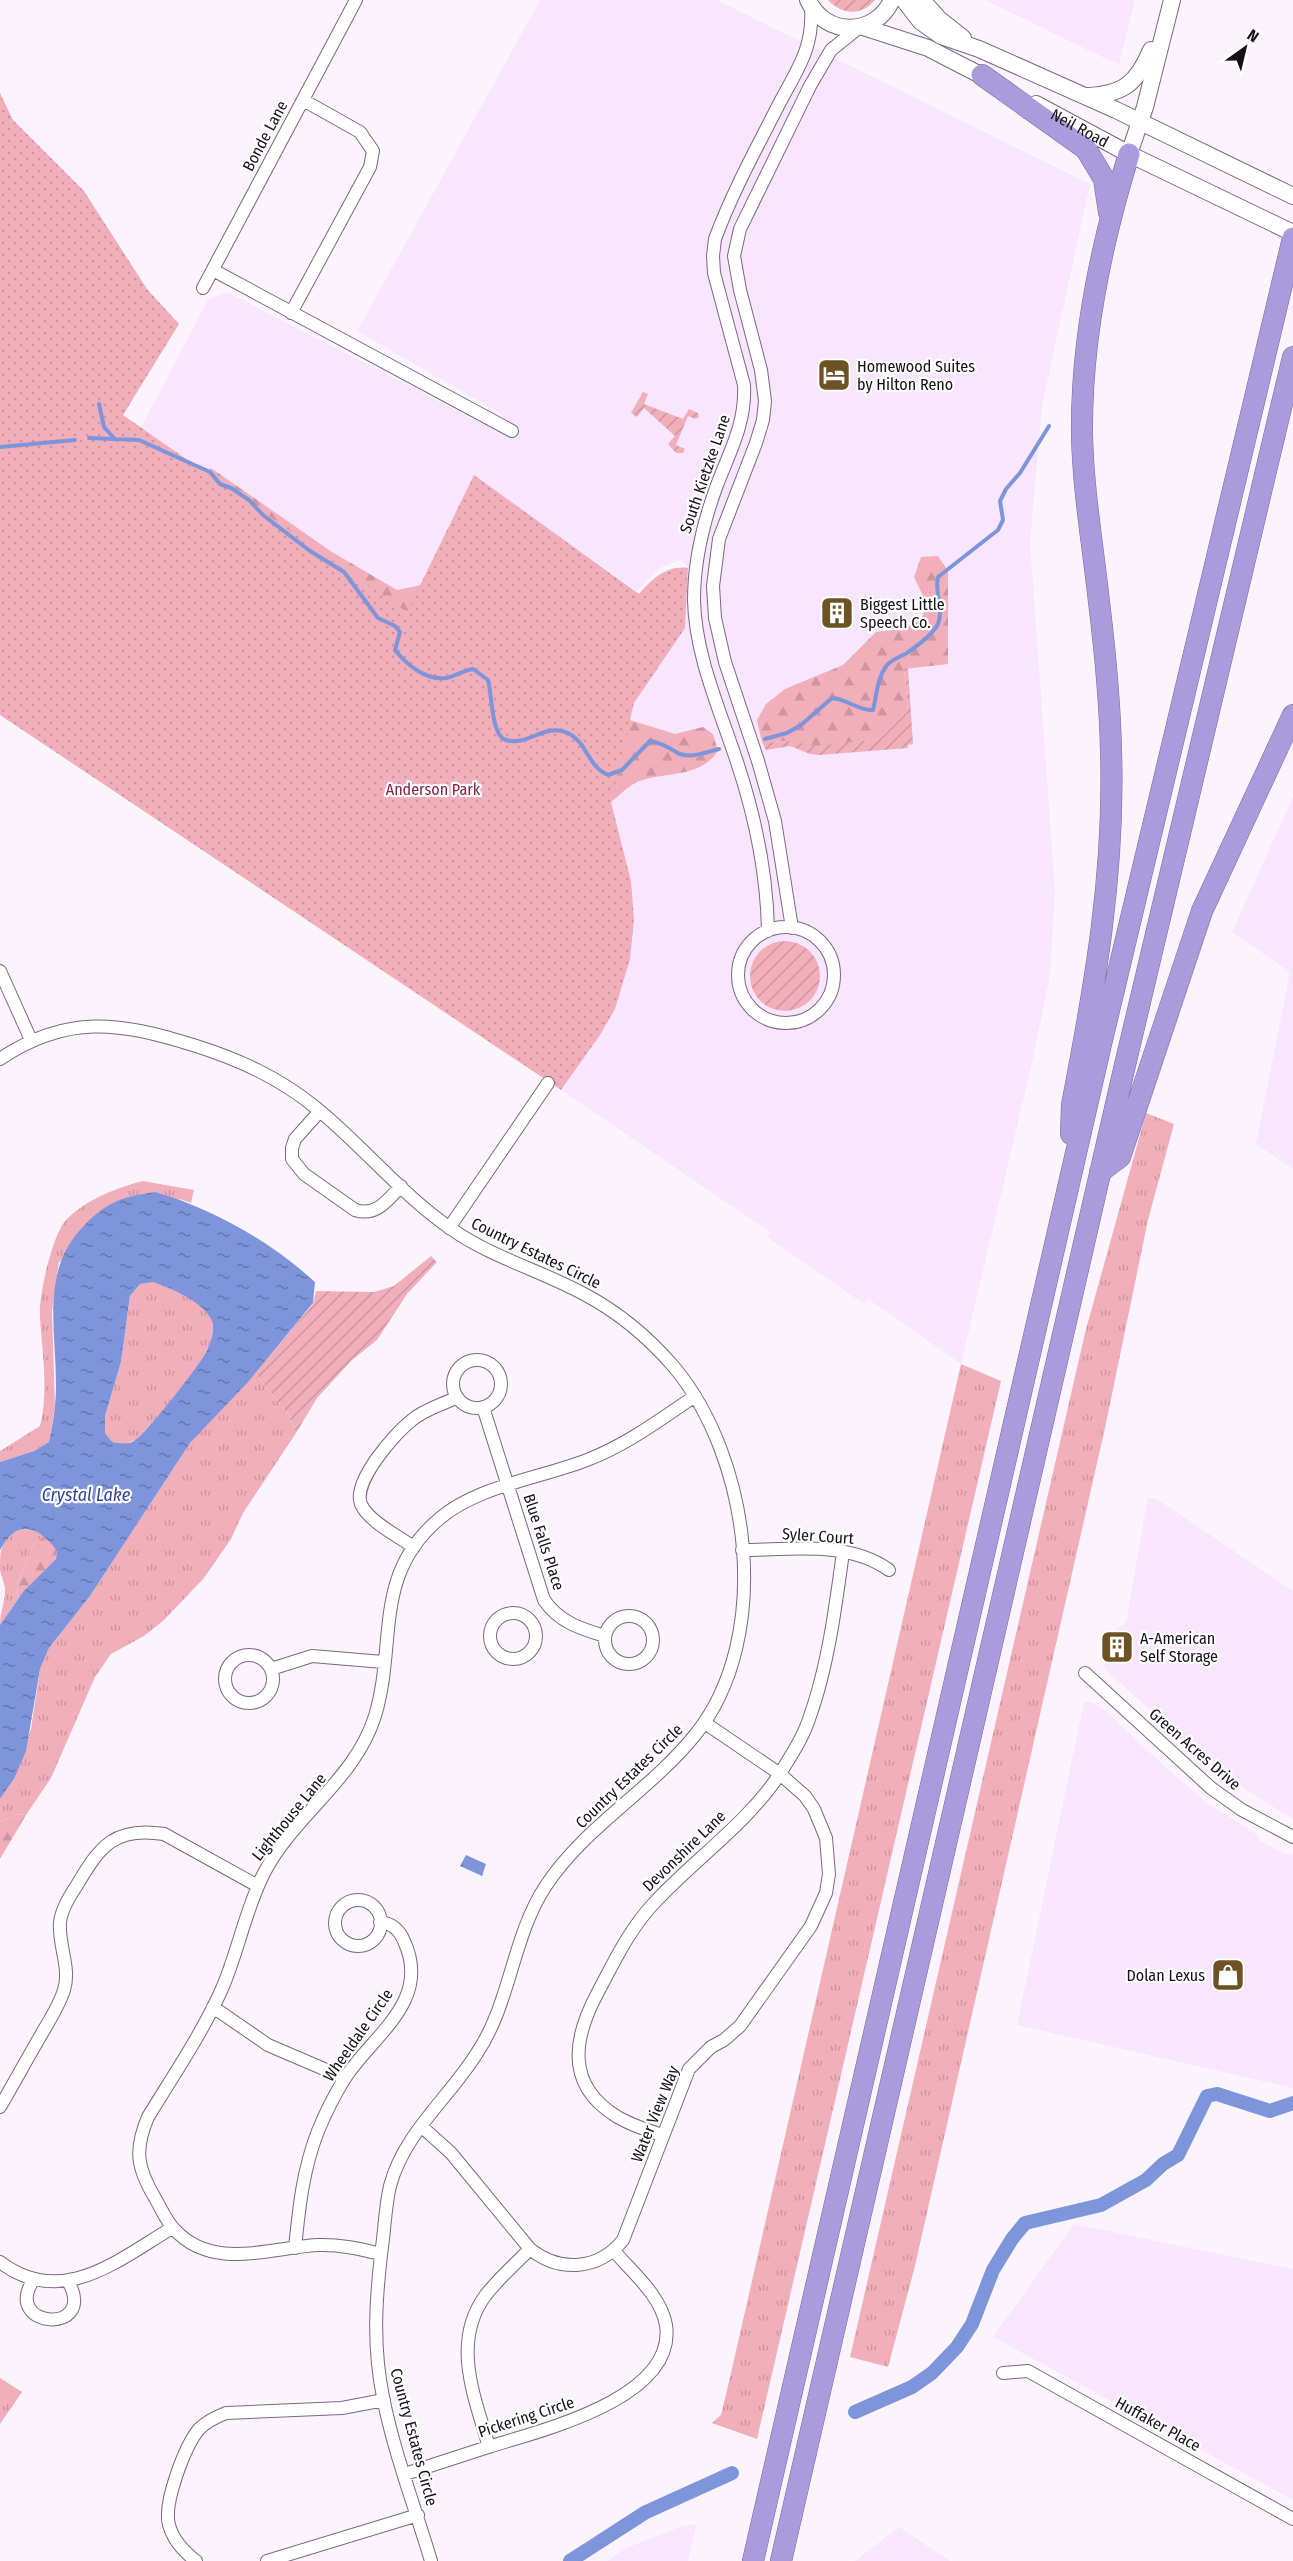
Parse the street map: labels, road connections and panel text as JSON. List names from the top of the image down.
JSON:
{
  "streets": {
    "main road": ["Neil Road"],
    "street": [
      "Bonde Lane",
      "South Kietzke Lane",
      "Country Estates Circle",
      "Syler Court",
      "Blue Falls Place",
      "Green Acres Drive",
      "Lighthouse Lane",
      "Devonshire Lane",
      "Wheeldale Circle",
      "Water View Way",
      "Pickering Circle",
      "Huffaker Place"
    ]
  },
  "crossings": [
    ["Neil Road", "South Kietzke Lane"],
    ["Country Estates Circle", "Syler Court"],
    ["Country Estates Circle", "Lighthouse Lane"],
    ["Country Estates Circle", "Water View Way"],
    ["Country Estates Circle", "Pickering Circle"],
    ["Syler Court", "Devonshire Lane"],
    ["Blue Falls Place", "Lighthouse Lane"],
    ["Lighthouse Lane", "Wheeldale Circle"],
    ["Devonshire Lane", "Water View Way"],
    ["Water View Way", "Pickering Circle"]
  ],
  "water": ["Crystal Lake"],
  "parks": ["Anderson Park"],
  "places": {
    "hotel": ["Homewood Suites by Hilton Reno"],
    "building": ["Biggest Little Speech Co.", "A-American Self Storage"],
    "shop": ["Dolan Lexus"]
  },
  "north": "top right"
}
